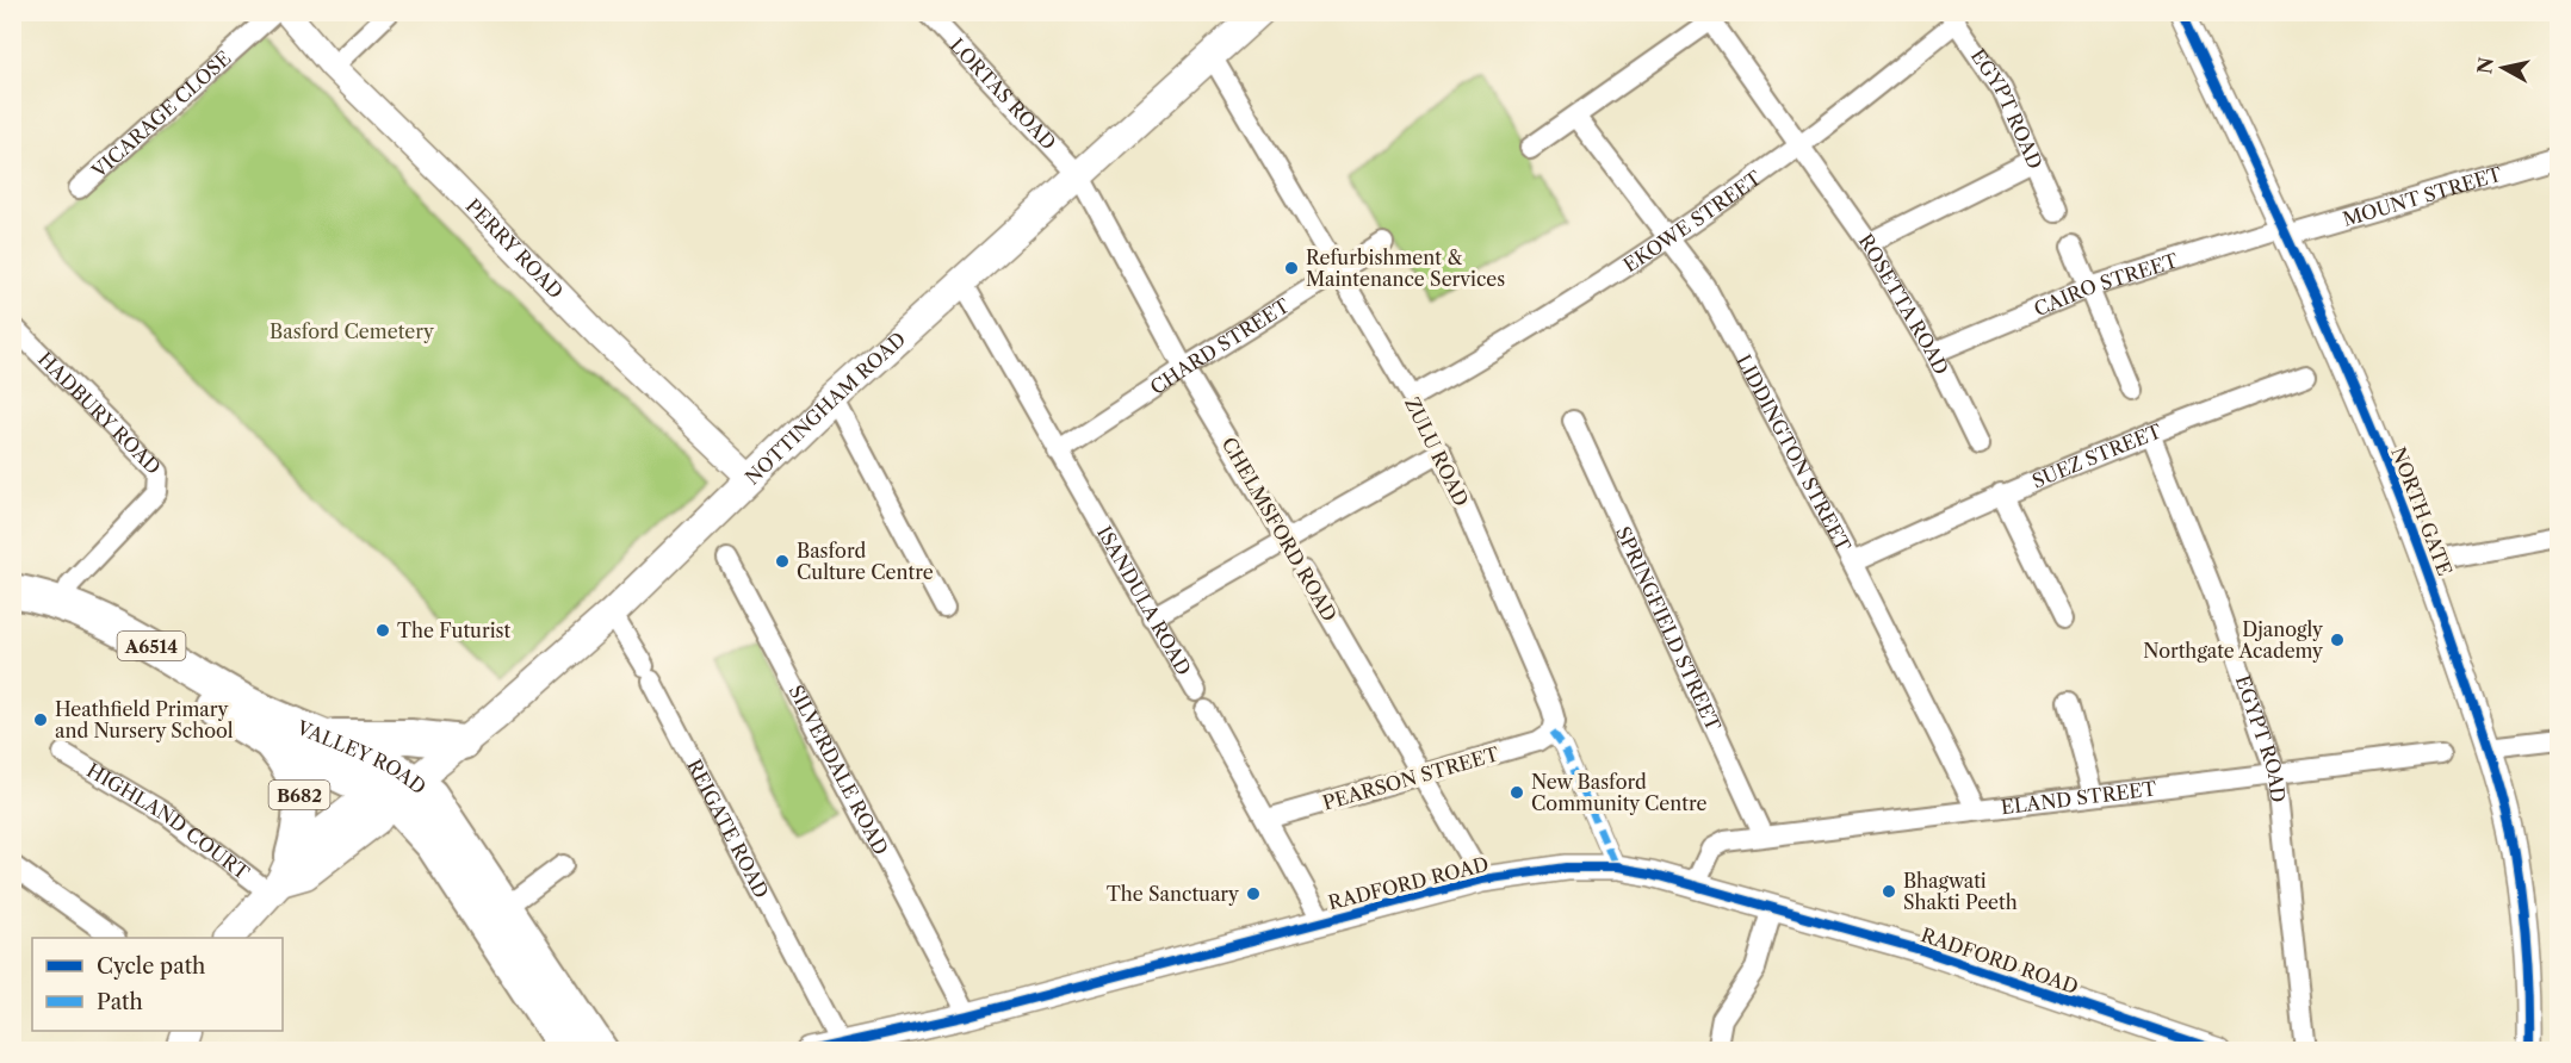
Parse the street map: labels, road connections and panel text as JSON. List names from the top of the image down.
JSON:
{
  "streets": {
    "highway": ["A6514", "VALLEY ROAD", "B682"],
    "main road": ["NOTTINGHAM ROAD"],
    "street": [
      "LORTAS ROAD",
      "EGYPT ROAD",
      "VICARAGE CLOSE",
      "MOUNT STREET",
      "EKOWE STREET",
      "PERRY ROAD",
      "CAIRO STREET",
      "ROSETTA ROAD",
      "CHARD STREET",
      "HADBURY ROAD",
      "ZULU ROAD",
      "LIDDINGTON STREET",
      "SUEZ STREET",
      "NORTH GATE",
      "CHELMSFORD ROAD",
      "ISANDULA ROAD",
      "SPRINGFIELD STREET",
      "SILVERDALE ROAD",
      "PEARSON STREET",
      "ELAND STREET",
      "HIGHLAND COURT",
      "REIGATE ROAD",
      "RADFORD ROAD"
    ]
  },
  "crossings": [
    ["LORTAS ROAD", "NOTTINGHAM ROAD"],
    ["LORTAS ROAD", "CHELMSFORD ROAD"],
    ["EGYPT ROAD", "EKOWE STREET"],
    ["EGYPT ROAD", "SUEZ STREET"],
    ["EGYPT ROAD", "ELAND STREET"],
    ["MOUNT STREET", "CAIRO STREET"],
    ["MOUNT STREET", "NORTH GATE"],
    ["EKOWE STREET", "ROSETTA ROAD"],
    ["EKOWE STREET", "ZULU ROAD"],
    ["EKOWE STREET", "LIDDINGTON STREET"],
    ["PERRY ROAD", "NOTTINGHAM ROAD"],
    ["CAIRO STREET", "ROSETTA ROAD"],
    ["CAIRO STREET", "NORTH GATE"],
    ["ROSETTA ROAD", "LIDDINGTON STREET"],
    ["CHARD STREET", "ZULU ROAD"],
    ["CHARD STREET", "CHELMSFORD ROAD"],
    ["CHARD STREET", "ISANDULA ROAD"],
    ["NOTTINGHAM ROAD", "ZULU ROAD"],
    ["NOTTINGHAM ROAD", "CHELMSFORD ROAD"],
    ["NOTTINGHAM ROAD", "ISANDULA ROAD"],
    ["NOTTINGHAM ROAD", "VALLEY ROAD"],
    ["NOTTINGHAM ROAD", "B682"],
    ["NOTTINGHAM ROAD", "REIGATE ROAD"],
    ["HADBURY ROAD", "VALLEY ROAD"],
    ["ZULU ROAD", "CHELMSFORD ROAD"],
    ["ZULU ROAD", "PEARSON STREET"],
    ["ZULU ROAD", "RADFORD ROAD"],
    ["LIDDINGTON STREET", "SUEZ STREET"],
    ["LIDDINGTON STREET", "ELAND STREET"],
    ["CHELMSFORD ROAD", "PEARSON STREET"],
    ["CHELMSFORD ROAD", "RADFORD ROAD"],
    ["SPRINGFIELD STREET", "ELAND STREET"],
    ["VALLEY ROAD", "B682"],
    ["SILVERDALE ROAD", "RADFORD ROAD"],
    ["B682", "HIGHLAND COURT"],
    ["ELAND STREET", "RADFORD ROAD"],
    ["REIGATE ROAD", "RADFORD ROAD"]
  ],
  "parks": ["Basford Cemetery"],
  "places": [
    "Refurbishment & Maintenance Services",
    "Basford Culture Centre",
    "The Futurist",
    "Djanogly Northgate Academy",
    "Heathfield Primary and Nursery School",
    "New Basford Community Centre",
    "Bhagwati Shakti Peeth",
    "The Sanctuary"
  ],
  "legend": ["Cycle path", "Path"],
  "north": "left"
}
